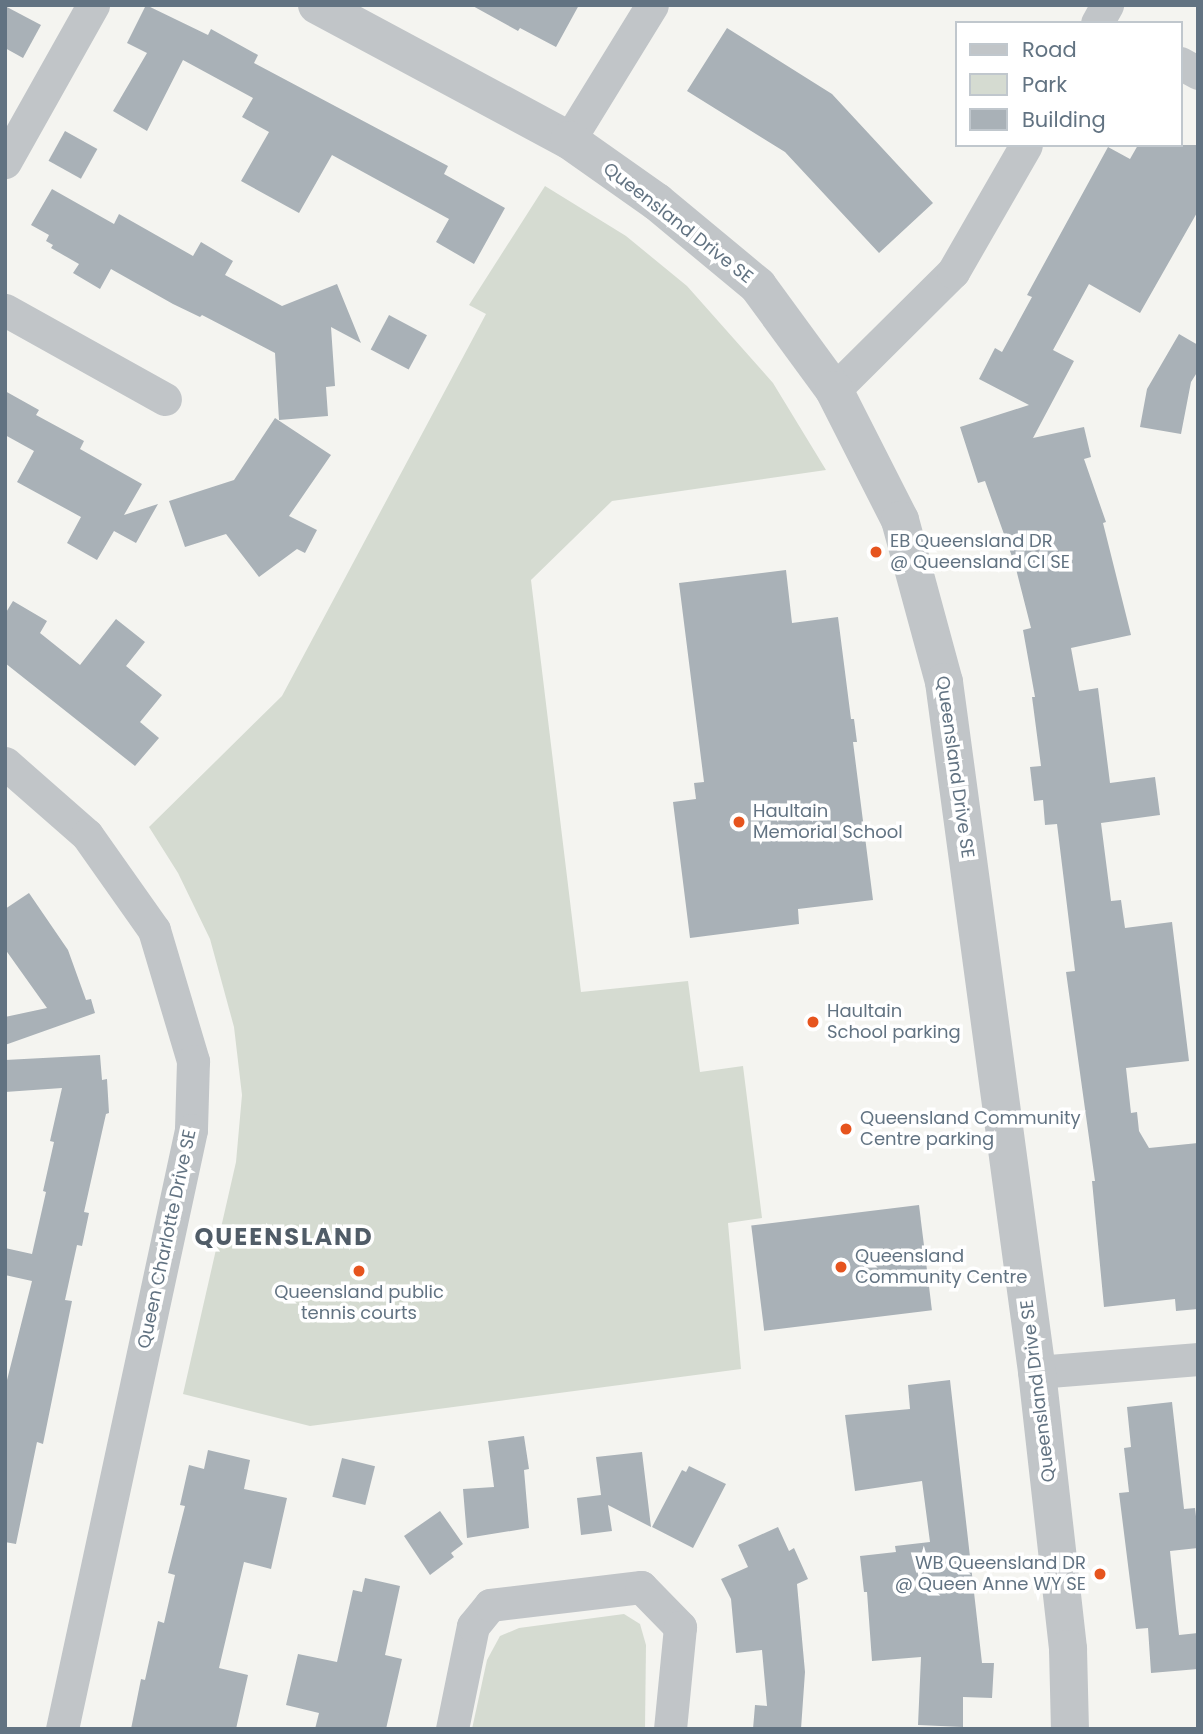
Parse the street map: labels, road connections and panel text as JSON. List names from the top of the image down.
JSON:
{
  "streets": {
    "street": ["Queensland Drive SE", "Queen Charlotte Drive SE"]
  },
  "districts": ["QUEENSLAND"],
  "places": [
    "EB Queensland DR @ Queensland CI SE",
    "Haultain Memorial School",
    "Haultain School parking",
    "Queensland Community Centre parking",
    "Queensland Community Centre",
    "Queensland public tennis courts",
    "WB Queensland DR @ Queen Anne WY SE"
  ],
  "legend": ["Road", "Park", "Building"]
}
